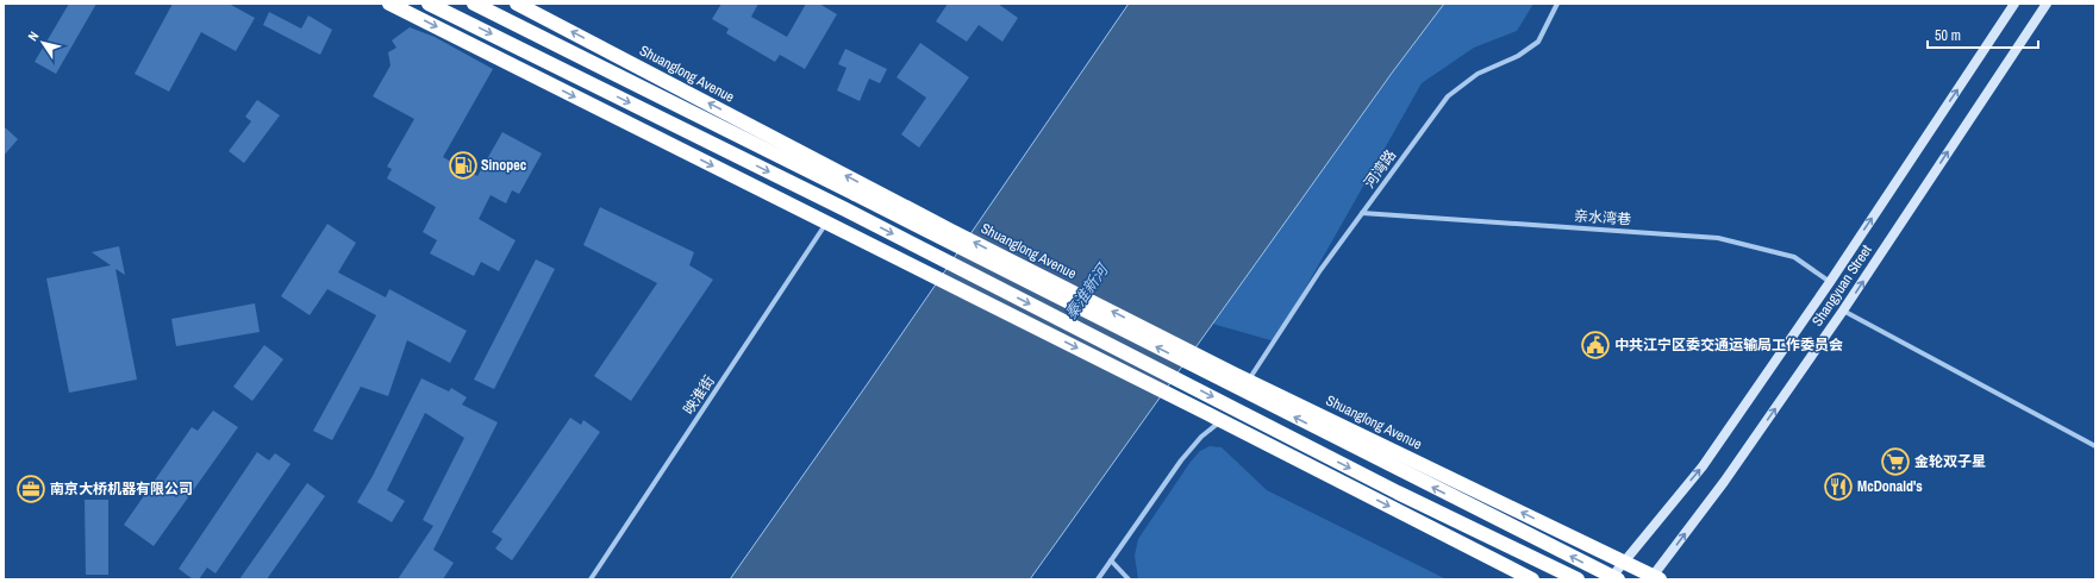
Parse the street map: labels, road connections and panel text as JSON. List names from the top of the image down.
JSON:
{
  "streets": {
    "highway": ["Shuanglong Avenue"],
    "main road": ["Shangyuan Street"],
    "street": ["河湾路", "亲水湾巷", "映淮街"]
  },
  "crossings": [
    ["Shuanglong Avenue", "河湾路"],
    ["Shuanglong Avenue", "Shangyuan Street"],
    ["河湾路", "亲水湾巷"],
    ["亲水湾巷", "Shangyuan Street"]
  ],
  "one_way": ["Shangyuan Street"],
  "water": ["秦淮新河"],
  "places": {
    "fuel station": ["Sinopec"],
    "public building": ["中共江宁区委交通运输局工作委员会"],
    "supermarket": ["金轮双子星"],
    "restaurant": ["McDonald's"],
    "office": ["南京大桥机器有限公司"]
  },
  "scale_bar": "50 m",
  "north": "top left"
}
